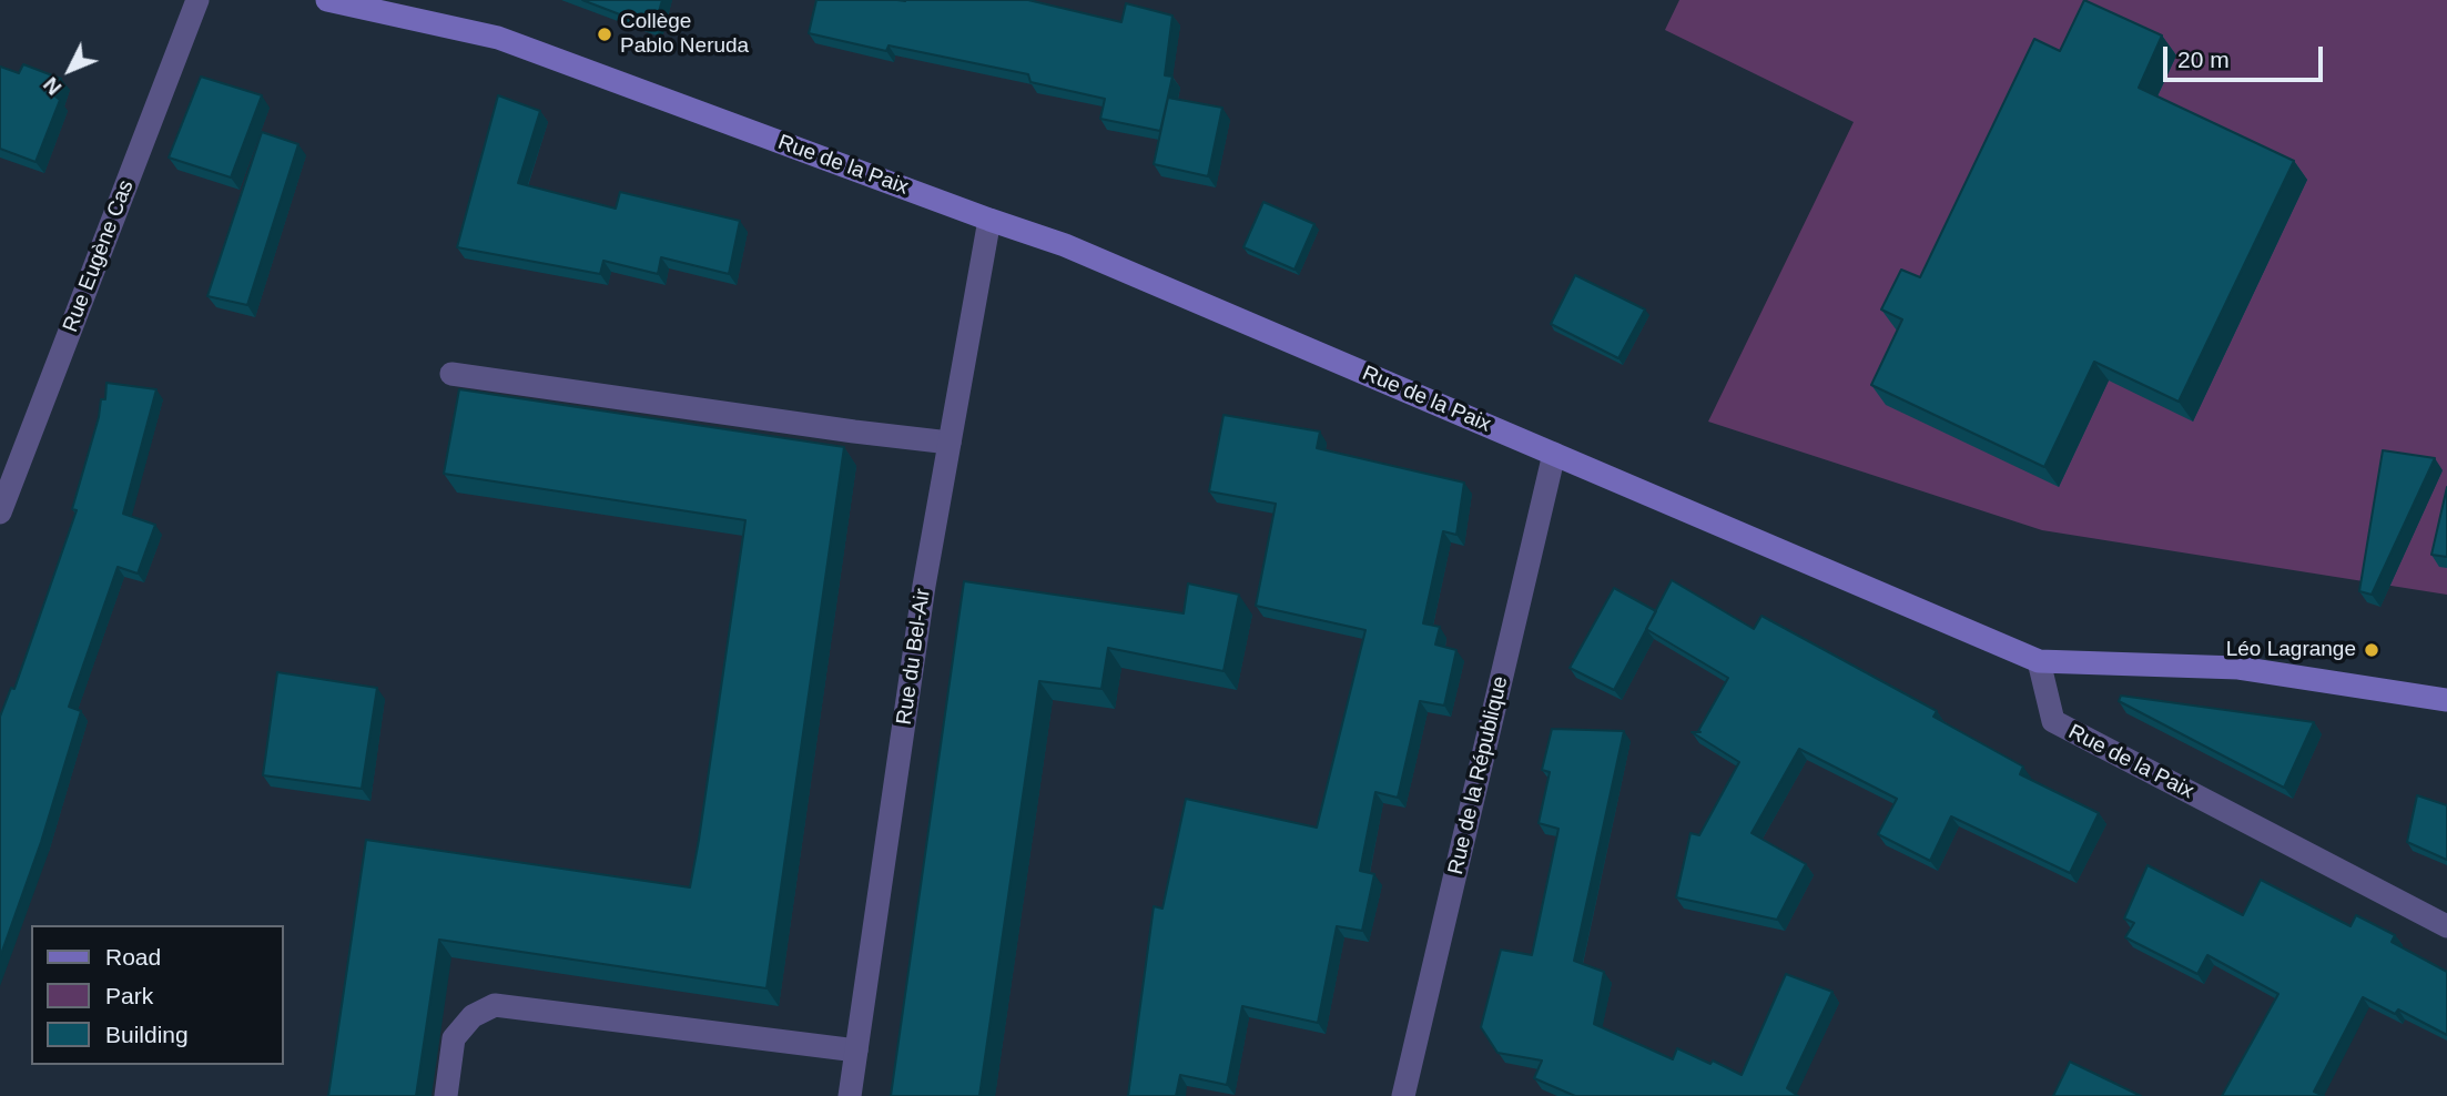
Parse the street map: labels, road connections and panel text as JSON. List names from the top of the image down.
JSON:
{
  "streets": {
    "street": [
      "Rue de la Paix",
      "Rue Eugène Cas",
      "Rue du Bel-Air",
      "Rue de la République"
    ]
  },
  "crossings": [
    ["Rue de la Paix", "Rue du Bel-Air"],
    ["Rue de la Paix", "Rue de la République"]
  ],
  "places": ["Collège Pablo Neruda", "Léo Lagrange"],
  "legend": ["Road", "Park", "Building"],
  "scale_bar": "20 m",
  "north": "bottom left"
}
